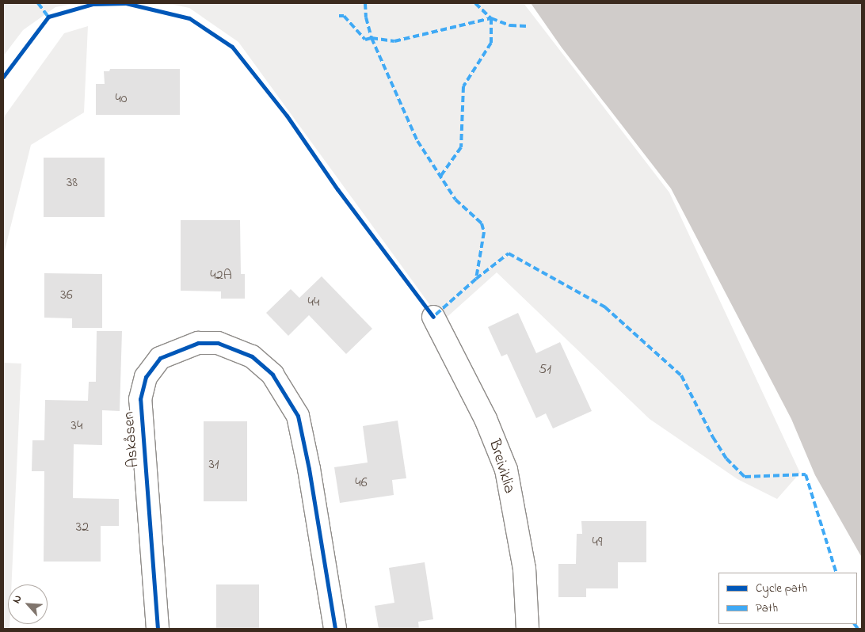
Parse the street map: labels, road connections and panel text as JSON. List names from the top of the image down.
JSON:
{
  "streets": {
    "street": ["Askåsen", "Breiviklia"]
  },
  "house_numbers": [
    "40",
    "38",
    "42A",
    "36",
    "44",
    "51",
    "34",
    "31",
    "46",
    "32",
    "49"
  ],
  "legend": ["Cycle path", "Path"],
  "north": "top left"
}
